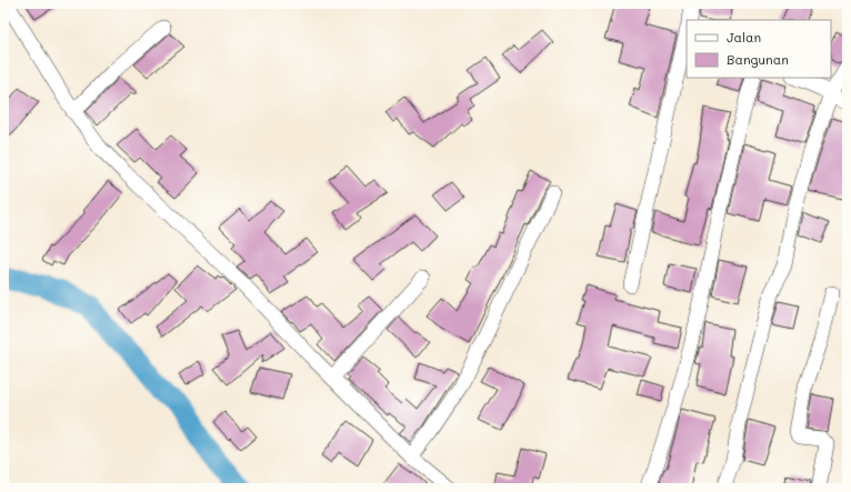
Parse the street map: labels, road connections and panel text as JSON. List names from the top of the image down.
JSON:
{
  "legend": ["Jalan", "Bangunan"]
}
